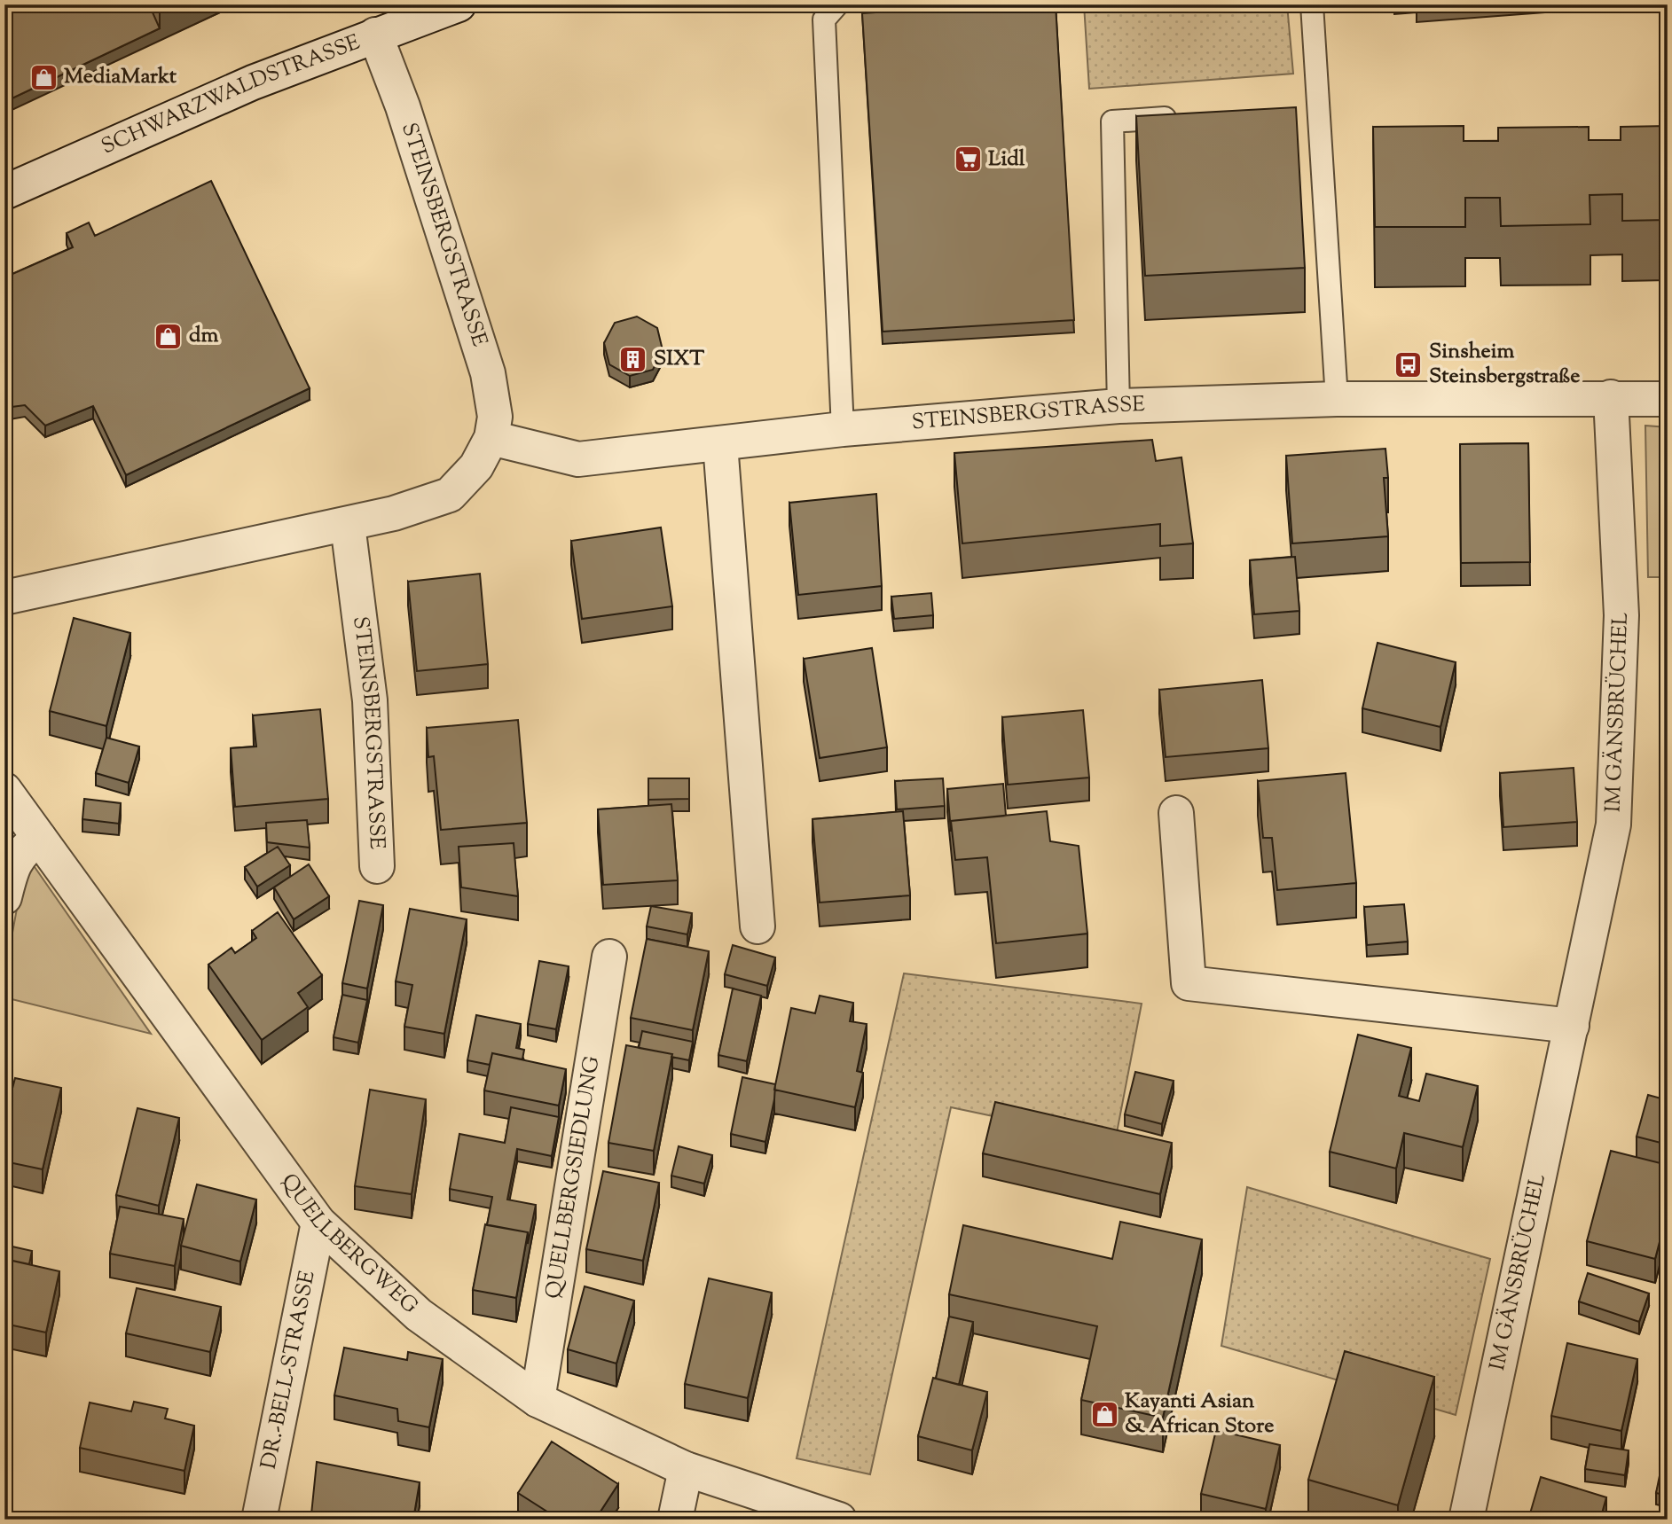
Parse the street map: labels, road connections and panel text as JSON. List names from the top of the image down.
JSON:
{
  "streets": {
    "street": [
      "SCHWARZWALDSTRASSE",
      "STEINSBERGSTRASSE",
      "IM GÄNSBRÜCHEL",
      "QUELLBERGSIEDLUNG",
      "QUELLBERGWEG",
      "DR.-BELL-STRASSE"
    ]
  },
  "crossings": [
    ["SCHWARZWALDSTRASSE", "STEINSBERGSTRASSE"],
    ["STEINSBERGSTRASSE", "IM GÄNSBRÜCHEL"],
    ["QUELLBERGSIEDLUNG", "QUELLBERGWEG"],
    ["QUELLBERGWEG", "DR.-BELL-STRASSE"]
  ],
  "places": {
    "shop": ["MediaMarkt", "dm", "Kayanti Asian & African Store"],
    "supermarket": ["Lidl"],
    "building": ["SIXT"],
    "bus stop": ["Sinsheim Steinsbergstraße"]
  }
}
